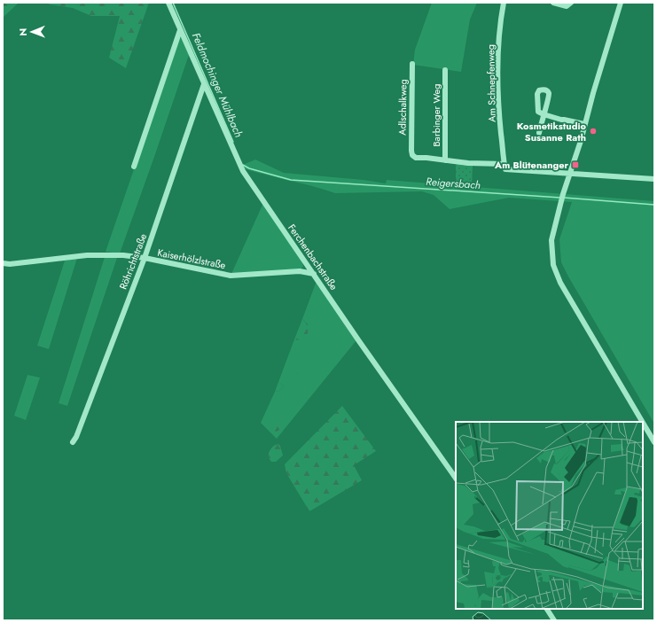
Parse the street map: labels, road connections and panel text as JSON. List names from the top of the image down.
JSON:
{
  "streets": {
    "street": [
      "Am Schnepfenweg",
      "Adlschalkweg",
      "Barbinger Weg",
      "Ferchenbachstraße",
      "Kaiserhölzlstraße",
      "Röhrichtstraße"
    ]
  },
  "crossings": [
    ["Adlschalkweg", "Barbinger Weg"],
    ["Ferchenbachstraße", "Kaiserhölzlstraße"],
    ["Ferchenbachstraße", "Röhrichtstraße"],
    ["Kaiserhölzlstraße", "Röhrichtstraße"]
  ],
  "water": ["Feldmochinger Mühlbach", "Reigersbach"],
  "places": {
    "other": ["Kosmetikstudio Susanne Rath"],
    "transit": ["Am Blütenanger"]
  },
  "north": "left"
}
